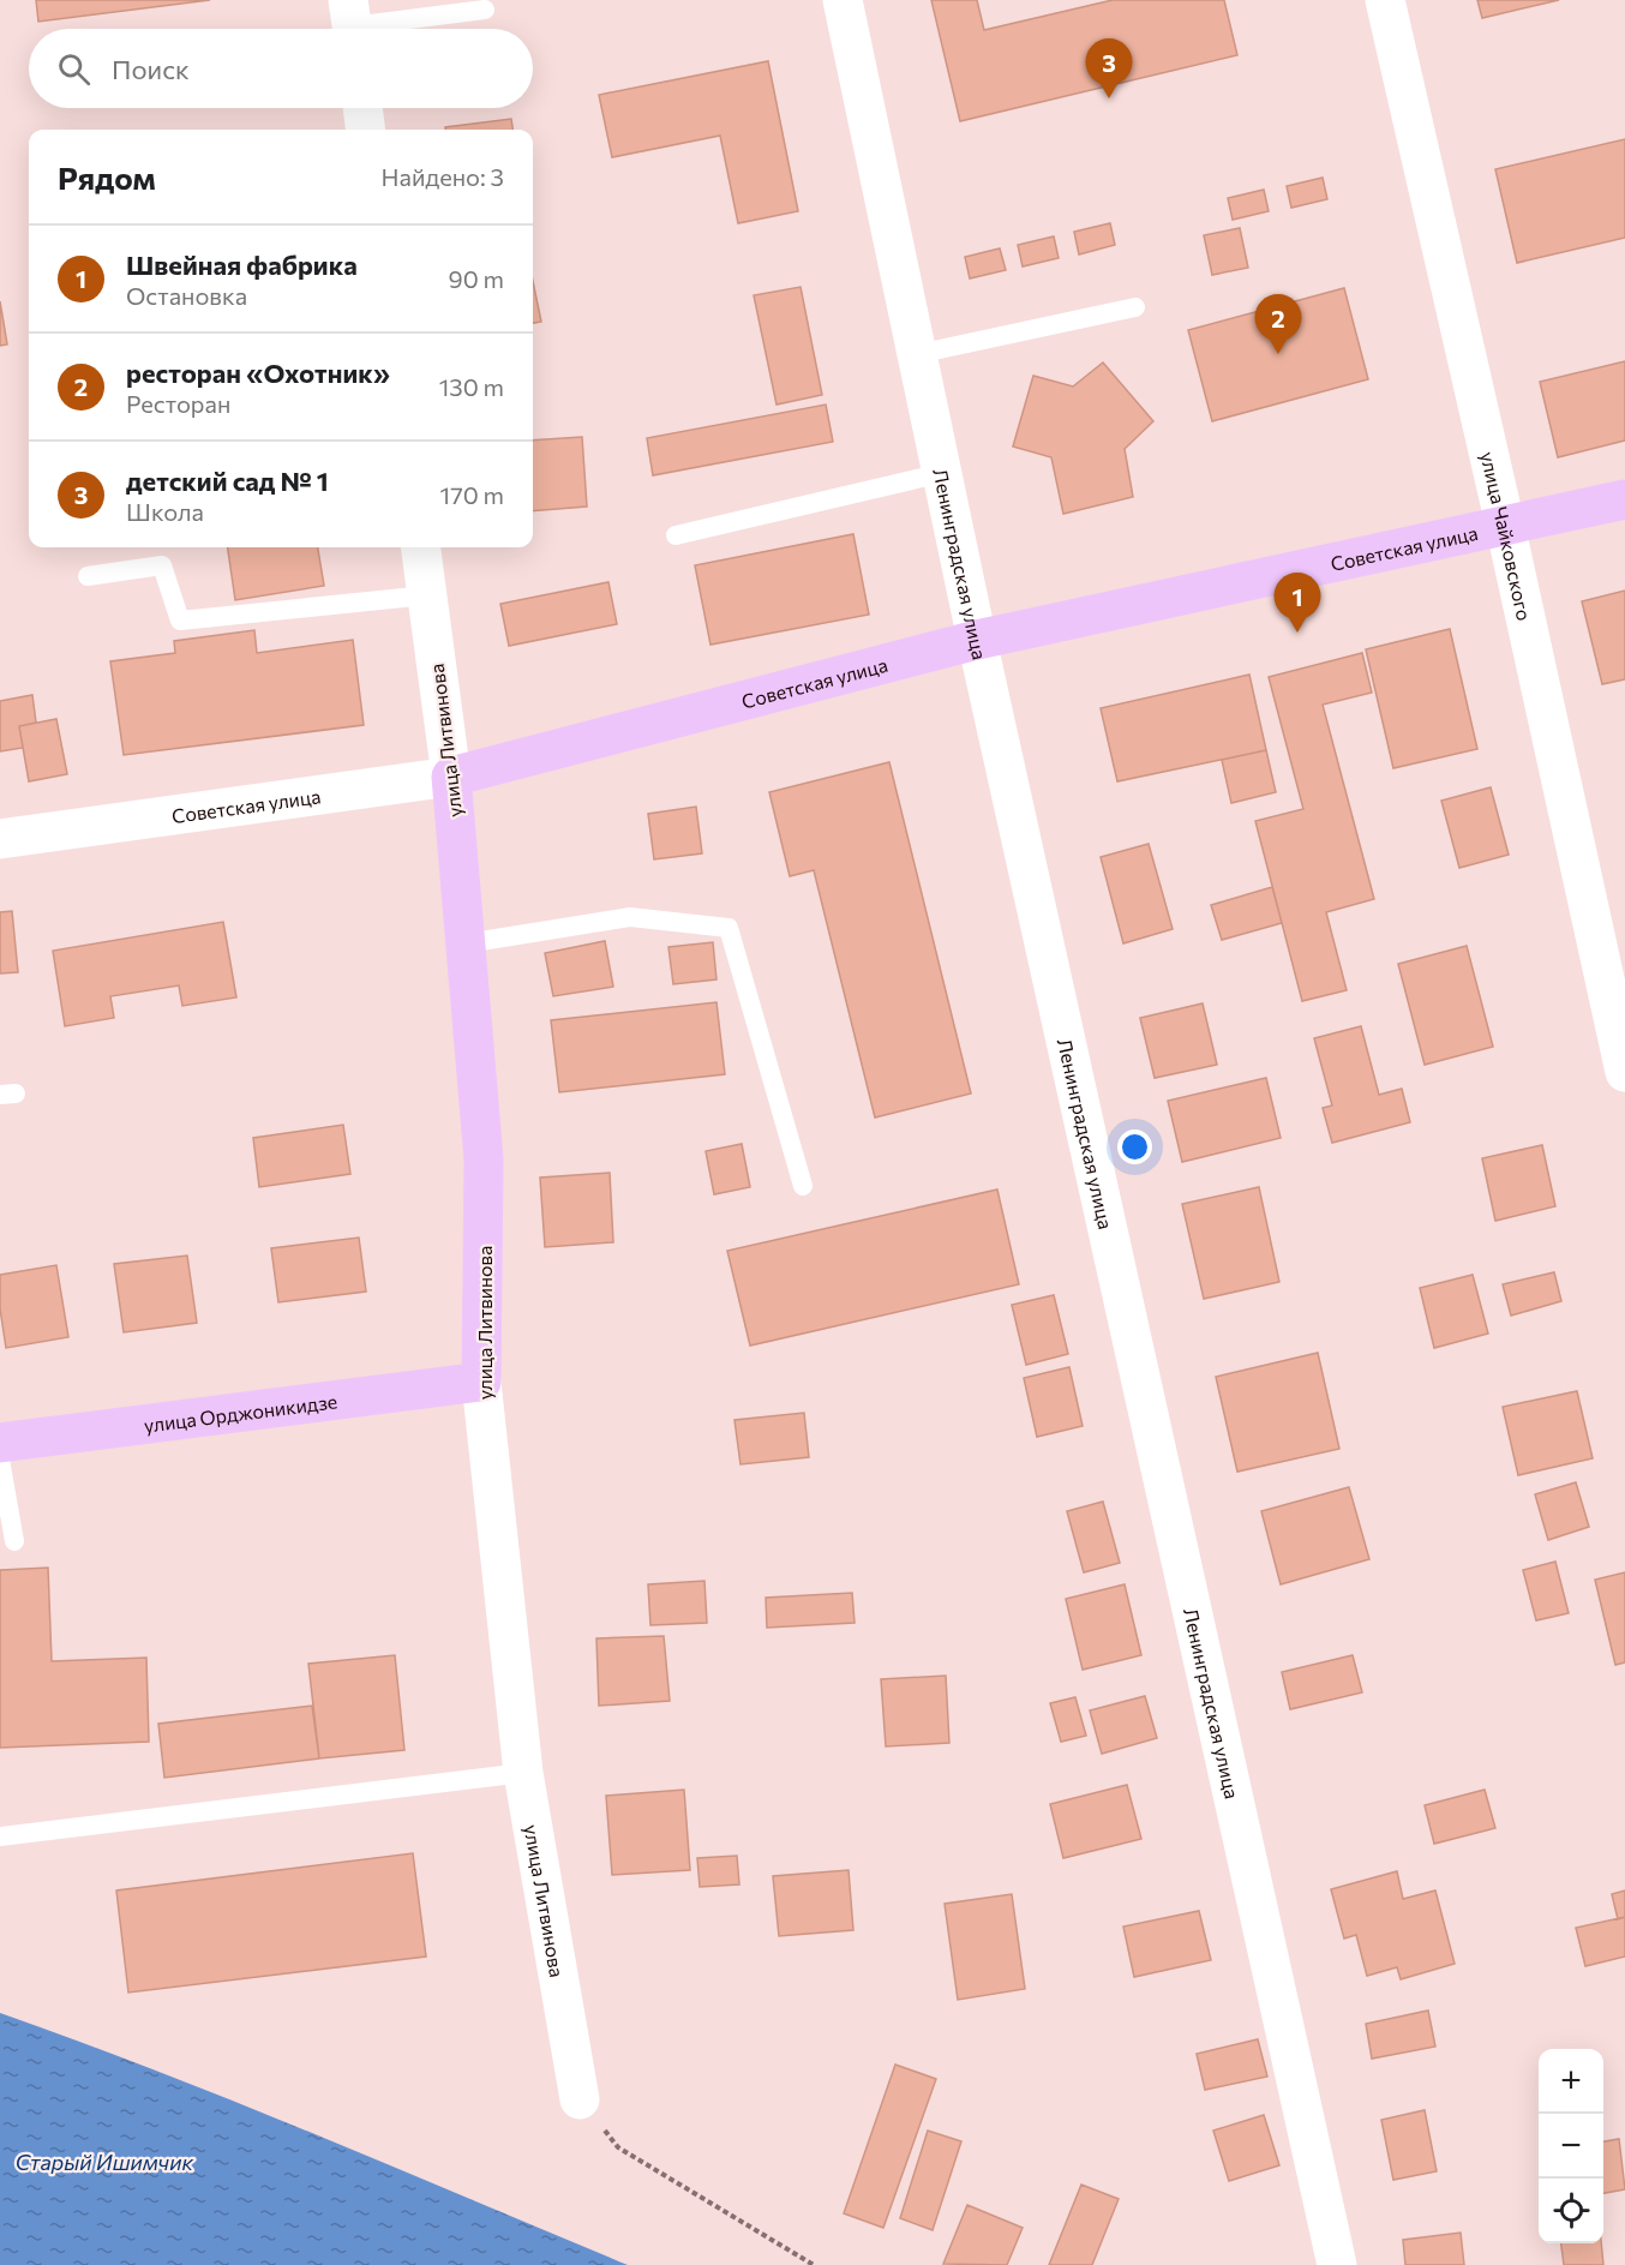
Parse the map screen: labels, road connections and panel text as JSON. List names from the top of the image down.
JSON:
{
  "streets": {
    "main road": ["Советская улица", "улица Литвинова", "улица Орджоникидзе"],
    "street": ["улица Чайковского", "Ленинградская улица"]
  },
  "crossings": [
    ["улица Чайковского", "Советская улица"],
    ["Советская улица", "Ленинградская улица"],
    ["Советская улица", "улица Литвинова"],
    ["улица Литвинова", "улица Орджоникидзе"]
  ],
  "water": ["Старый Ишимчик"],
  "page": {
    "search": "Поиск",
    "pins": ["3", "2", "1"],
    "heading": ["Рядом", "Найдено: 3"],
    "list": [
      {
        "mark": "1",
        "name": "Швейная фабрика",
        "note": "Остановка",
        "value": "90 m"
      },
      {
        "mark": "2",
        "name": "ресторан «Охотник»",
        "note": "Ресторан",
        "value": "130 m"
      },
      {
        "mark": "3",
        "name": "детский сад № 1",
        "note": "Школа",
        "value": "170 m"
      }
    ],
    "map_buttons": ["+", "−"]
  }
}
